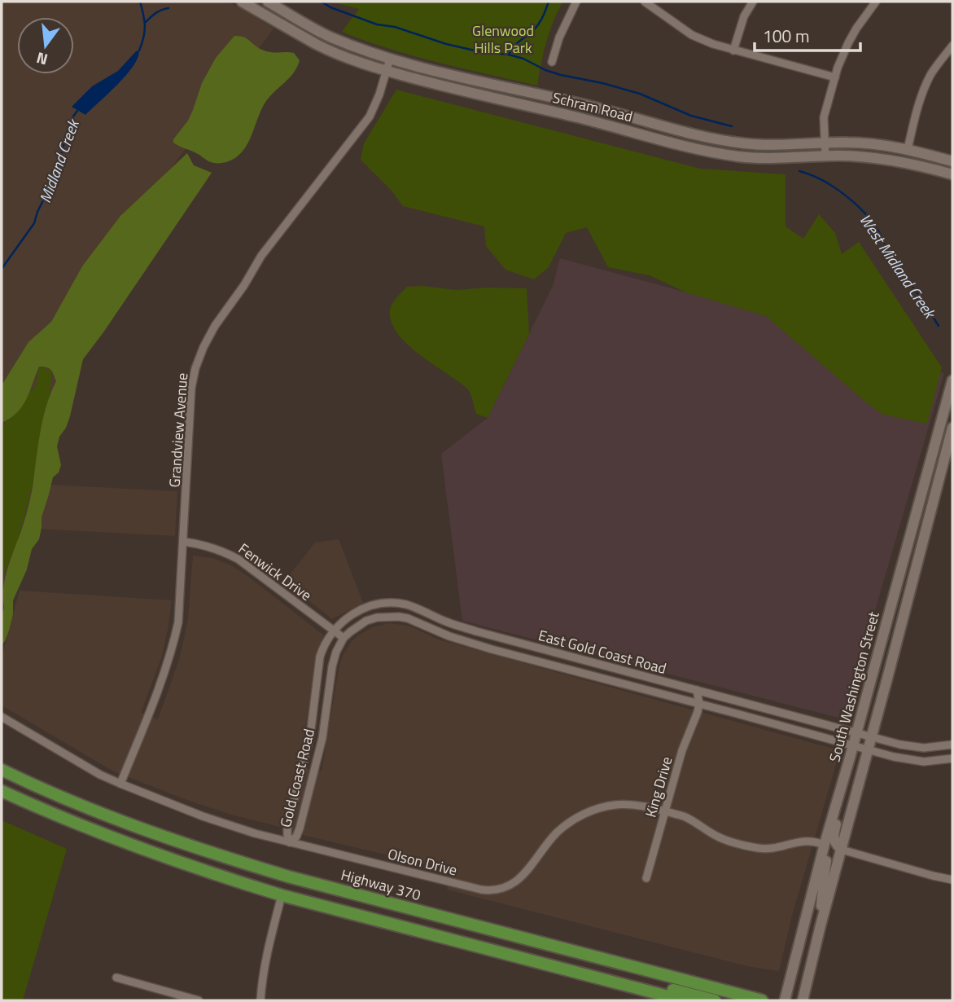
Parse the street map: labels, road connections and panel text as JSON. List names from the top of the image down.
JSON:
{
  "streets": {
    "highway": ["Highway 370"],
    "main road": ["Schram Road", "South Washington Street"],
    "street": [
      "Grandview Avenue",
      "Fenwick Drive",
      "East Gold Coast Road",
      "Gold Coast Road",
      "King Drive",
      "Olson Drive"
    ]
  },
  "crossings": [
    ["Schram Road", "Grandview Avenue"],
    ["Grandview Avenue", "Fenwick Drive"],
    ["Grandview Avenue", "Olson Drive"],
    ["Fenwick Drive", "East Gold Coast Road"],
    ["Fenwick Drive", "Gold Coast Road"],
    ["East Gold Coast Road", "South Washington Street"],
    ["East Gold Coast Road", "Gold Coast Road"],
    ["East Gold Coast Road", "King Drive"],
    ["South Washington Street", "Olson Drive"],
    ["Gold Coast Road", "Olson Drive"],
    ["King Drive", "Olson Drive"]
  ],
  "water": ["Midland Creek", "West Midland Creek"],
  "parks": ["Glenwood Hills Park"],
  "scale_bar": "100 m",
  "north": "bottom"
}
